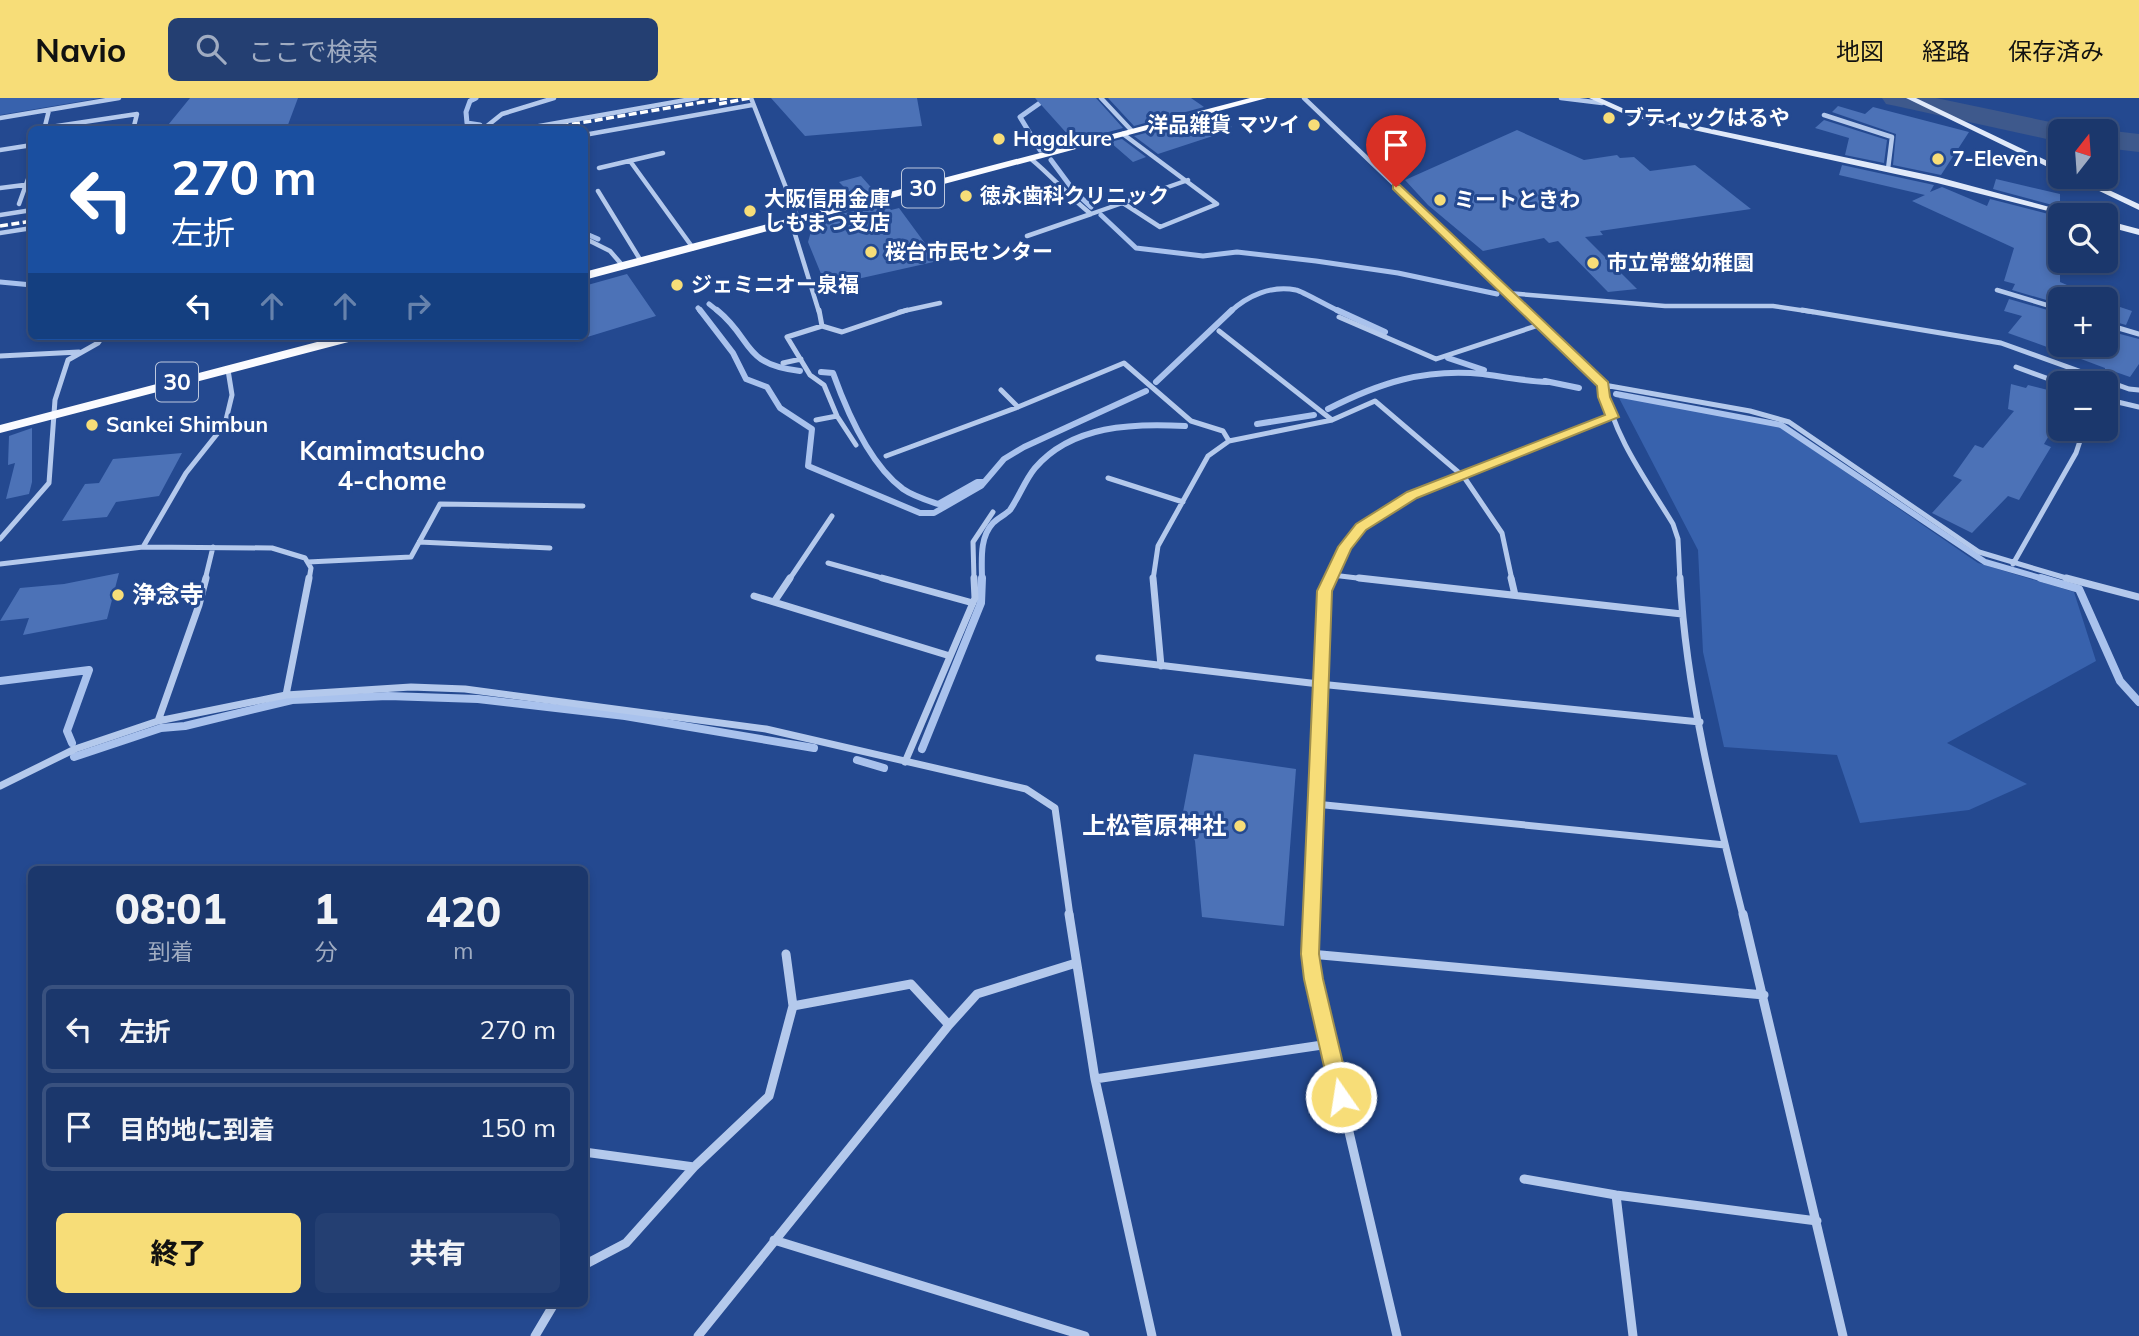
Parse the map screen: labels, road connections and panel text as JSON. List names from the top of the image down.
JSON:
{
  "streets": {
    "main road": ["30"]
  },
  "districts": ["Kamimatsucho 4-chome"],
  "places": [
    "ブティックはるや",
    "洋品雑貨 マツイ",
    "Hagakure",
    "7-Eleven",
    "徳永歯科クリニック",
    "ミートときわ",
    "大阪信用金庫 しもまつ支店",
    "桜台市民センター",
    "市立常盤幼稚園",
    "ジェミニオー泉福",
    "Sankei Shimbun",
    "浄念寺",
    "上松菅原神社"
  ],
  "north": "top",
  "page": {
    "header": "Navio",
    "search": "ここで検索",
    "nav": ["地図", "経路", "保存済み"],
    "map_buttons": ["+", "−"],
    "turn": ["270 m", "左折"],
    "eta": [
      "08:01",
      "到着",
      "1",
      "分",
      "420",
      "m"
    ],
    "list": [
      {
        "name": "左折",
        "value": "270 m"
      },
      {
        "name": "目的地に到着",
        "value": "150 m"
      }
    ],
    "buttons": ["終了", "共有"]
  }
}
